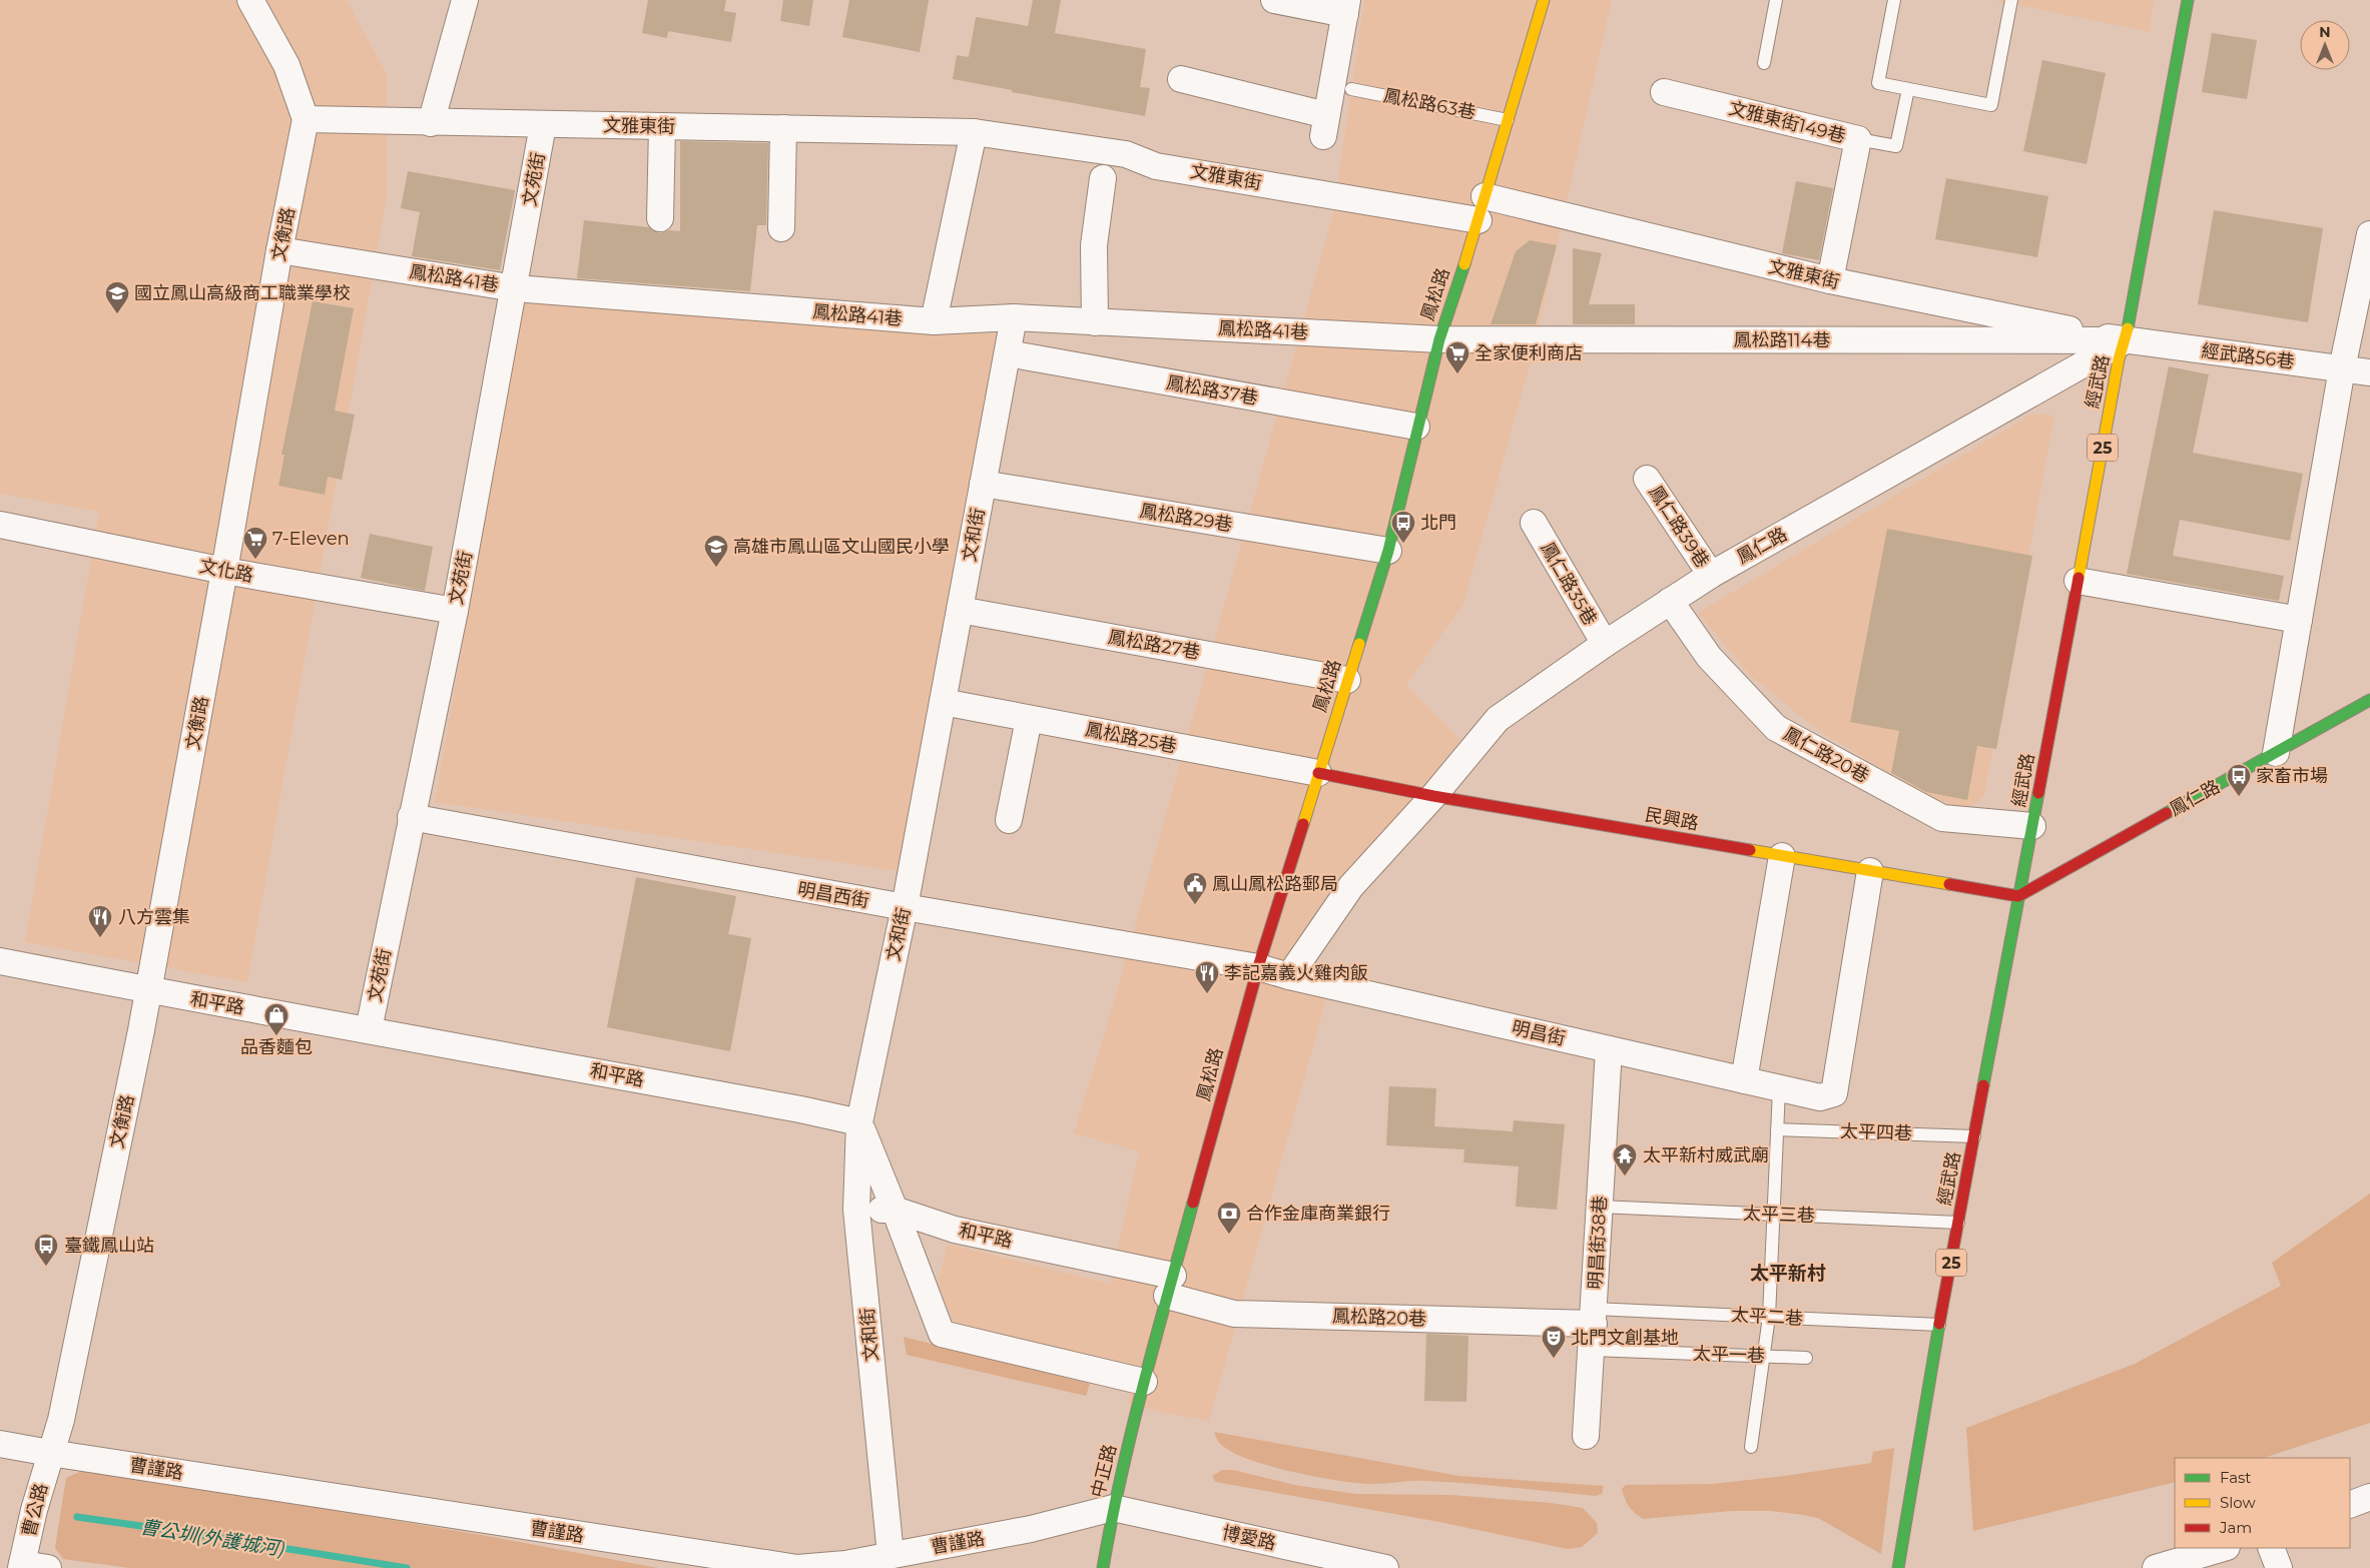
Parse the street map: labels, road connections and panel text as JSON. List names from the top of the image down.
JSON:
{
  "streets": {
    "street": [
      "文雅東街149巷",
      "文雅東街",
      "文苑街",
      "文衡路",
      "鳳松路41巷",
      "鳳松路",
      "鳳松路114巷",
      "經武路56巷",
      "經武路",
      "鳳松路37巷",
      "25",
      "鳳松路29巷",
      "鳳仁路39巷",
      "文和街",
      "鳳仁路",
      "文化路",
      "鳳仁路35巷",
      "鳳松路27巷",
      "鳳松路25巷",
      "鳳仁路20巷",
      "民興路",
      "明昌西街",
      "和平路",
      "明昌街",
      "明昌街38巷",
      "鳳松路20巷",
      "曹謹路",
      "中正路",
      "曹公路",
      "博愛路"
    ],
    "lane": [
      "鳳松路63巷",
      "太平四巷",
      "太平三巷",
      "太平二巷",
      "太平一巷"
    ]
  },
  "crossings": [
    ["鳳松路63巷", "鳳松路"],
    ["文雅東街149巷", "文雅東街"],
    ["文雅東街", "文苑街"],
    ["文雅東街", "文衡路"],
    ["文雅東街", "鳳松路"],
    ["文雅東街", "鳳松路114巷"],
    ["文雅東街", "經武路56巷"],
    ["文雅東街", "經武路"],
    ["文雅東街", "鳳仁路"],
    ["文苑街", "鳳松路41巷"],
    ["文苑街", "文化路"],
    ["文苑街", "明昌西街"],
    ["文苑街", "和平路"],
    ["文衡路", "鳳松路41巷"],
    ["文衡路", "文化路"],
    ["文衡路", "和平路"],
    ["文衡路", "曹謹路"],
    ["文衡路", "曹公路"],
    ["鳳松路41巷", "鳳松路"],
    ["鳳松路41巷", "鳳松路114巷"],
    ["鳳松路41巷", "文和街"],
    ["鳳松路", "鳳松路114巷"],
    ["鳳松路", "鳳松路37巷"],
    ["鳳松路", "鳳松路29巷"],
    ["鳳松路", "鳳松路27巷"],
    ["鳳松路", "鳳松路25巷"],
    ["鳳松路", "民興路"],
    ["鳳松路", "明昌西街"],
    ["鳳松路", "和平路"],
    ["鳳松路", "明昌街"],
    ["鳳松路", "鳳松路20巷"],
    ["鳳松路", "中正路"],
    ["鳳松路114巷", "經武路56巷"],
    ["鳳松路114巷", "經武路"],
    ["鳳松路114巷", "鳳仁路"],
    ["經武路56巷", "經武路"],
    ["經武路56巷", "鳳仁路"],
    ["經武路", "鳳仁路"],
    ["經武路", "鳳仁路20巷"],
    ["經武路", "民興路"],
    ["經武路", "太平四巷"],
    ["經武路", "太平三巷"],
    ["經武路", "太平二巷"],
    ["鳳松路37巷", "文和街"],
    ["鳳松路29巷", "文和街"],
    ["鳳仁路39巷", "鳳仁路"],
    ["文和街", "鳳松路27巷"],
    ["文和街", "鳳松路25巷"],
    ["文和街", "明昌西街"],
    ["文和街", "和平路"],
    ["文和街", "曹謹路"],
    ["鳳仁路", "鳳仁路35巷"],
    ["鳳仁路", "鳳仁路20巷"],
    ["鳳仁路", "民興路"],
    ["鳳仁路", "明昌街"],
    ["鳳松路25巷", "民興路"],
    ["民興路", "明昌街"],
    ["明昌西街", "明昌街"],
    ["和平路", "鳳松路20巷"],
    ["明昌街", "明昌街38巷"],
    ["太平三巷", "明昌街38巷"],
    ["明昌街38巷", "太平二巷"],
    ["明昌街38巷", "鳳松路20巷"],
    ["明昌街38巷", "太平一巷"],
    ["太平二巷", "鳳松路20巷"],
    ["曹謹路", "中正路"],
    ["曹謹路", "曹公路"],
    ["曹謹路", "博愛路"],
    ["中正路", "博愛路"]
  ],
  "districts": ["太平新村"],
  "water": ["曹公圳(外護城河)"],
  "places": {
    "school or university": ["國立鳳山高級商工職業學校", "高雄市鳳山區文山國民小學"],
    "supermarket": ["全家便利商店", "7-Eleven"],
    "bus stop": ["北門", "家畜市場", "臺鐵鳳山站"],
    "public building": ["鳳山鳳松路郵局"],
    "restaurant": ["八方雲集", "李記嘉義火雞肉飯"],
    "shop": ["品香麵包"],
    "temple": ["太平新村威武廟"],
    "bank": ["合作金庫商業銀行"],
    "theatre": ["北門文創基地"]
  },
  "legend": ["Fast", "Slow", "Jam"],
  "north": "top"
}
